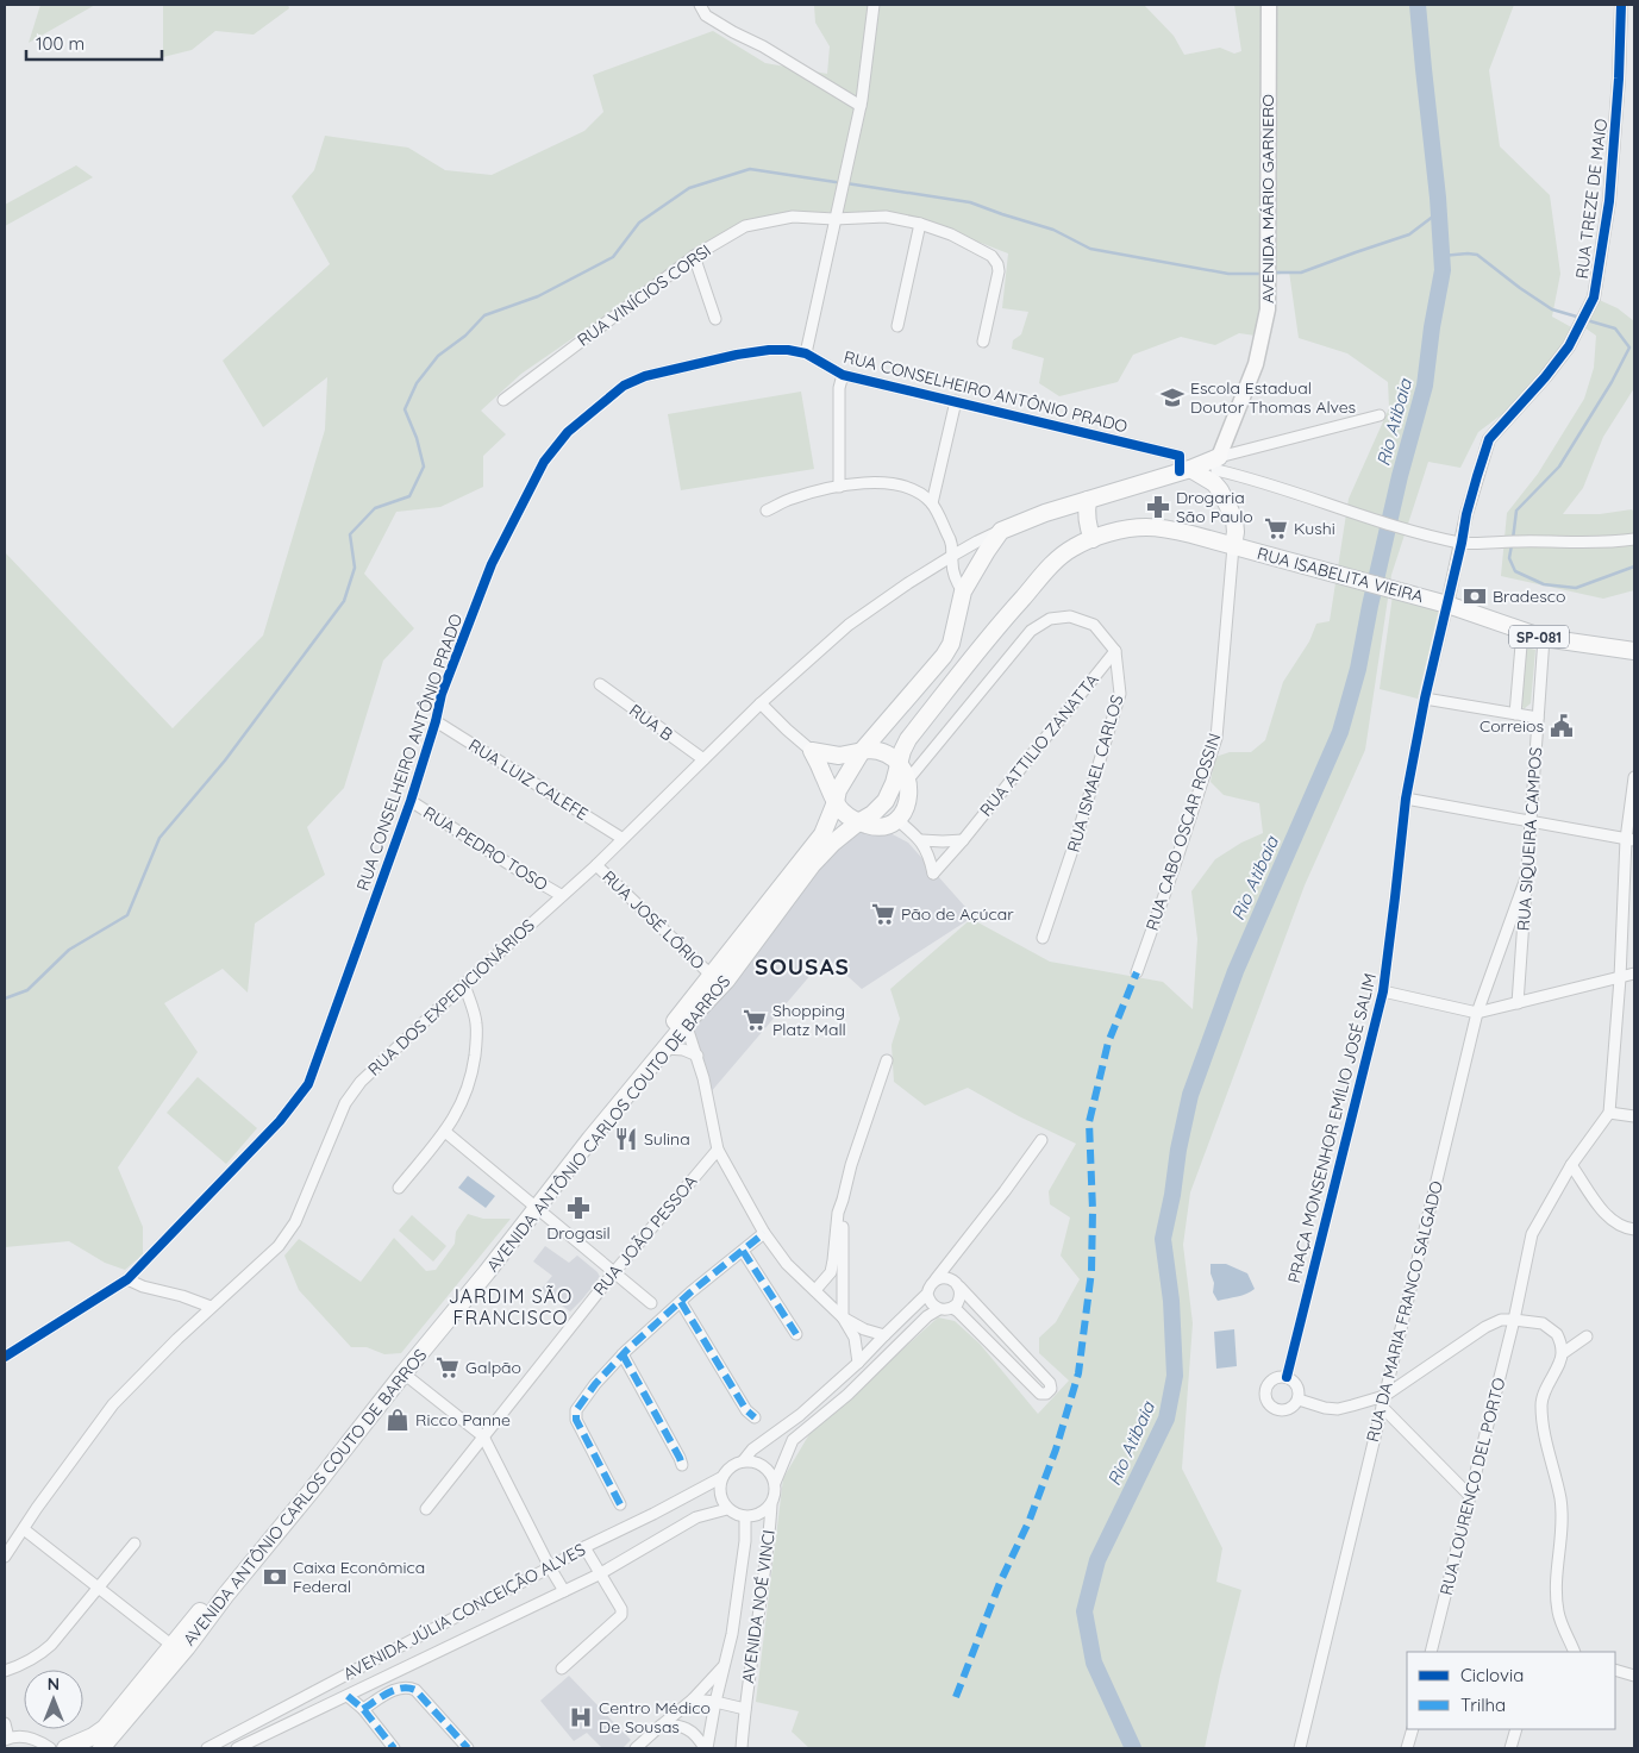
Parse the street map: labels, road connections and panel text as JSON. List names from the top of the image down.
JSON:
{
  "streets": {
    "main road": [
      "AVENIDA MÁRIO GARNERO",
      "RUA ISABELITA VIEIRA",
      "SP-081",
      "AVENIDA ANTÔNIO CARLOS COUTO DE BARROS"
    ],
    "street": [
      "RUA TREZE DE MAIO",
      "RUA VINÍCIOS CORSI",
      "RUA CONSELHEIRO ANTÔNIO PRADO",
      "RUA B",
      "RUA ATTILIO ZANATTA",
      "RUA ISMAEL CARLOS",
      "RUA LUIZ CALEFE",
      "RUA CABO OSCAR ROSSIN",
      "RUA SIQUEIRA CAMPOS",
      "RUA PEDRO TOSO",
      "RUA JOSÉ LÓRIO",
      "RUA DOS EXPEDICIONÁRIOS",
      "PRAÇA MONSENHOR EMÍLIO JOSÉ SALIM",
      "RUA JOÃO PESSOA",
      "RUA DA MARIA FRANCO SALGADO",
      "RUA LOURENÇO DEL PORTO",
      "AVENIDA NOÉ VINCI",
      "AVENIDA JÚLIA CONCEIÇÃO ALVES"
    ]
  },
  "crossings": [
    ["RUA TREZE DE MAIO", "RUA ISABELITA VIEIRA"],
    ["RUA TREZE DE MAIO", "SP-081"],
    ["RUA TREZE DE MAIO", "PRAÇA MONSENHOR EMÍLIO JOSÉ SALIM"],
    ["RUA CONSELHEIRO ANTÔNIO PRADO", "RUA LUIZ CALEFE"],
    ["RUA CONSELHEIRO ANTÔNIO PRADO", "RUA PEDRO TOSO"],
    ["RUA ISABELITA VIEIRA", "SP-081"],
    ["RUA ISABELITA VIEIRA", "RUA CABO OSCAR ROSSIN"],
    ["RUA ISABELITA VIEIRA", "AVENIDA ANTÔNIO CARLOS COUTO DE BARROS"],
    ["RUA ISABELITA VIEIRA", "PRAÇA MONSENHOR EMÍLIO JOSÉ SALIM"],
    ["SP-081", "RUA SIQUEIRA CAMPOS"],
    ["SP-081", "PRAÇA MONSENHOR EMÍLIO JOSÉ SALIM"],
    ["RUA B", "RUA DOS EXPEDICIONÁRIOS"],
    ["RUA ATTILIO ZANATTA", "RUA ISMAEL CARLOS"],
    ["RUA LUIZ CALEFE", "RUA DOS EXPEDICIONÁRIOS"],
    ["RUA CABO OSCAR ROSSIN", "AVENIDA ANTÔNIO CARLOS COUTO DE BARROS"],
    ["RUA SIQUEIRA CAMPOS", "RUA DA MARIA FRANCO SALGADO"],
    ["RUA PEDRO TOSO", "RUA DOS EXPEDICIONÁRIOS"],
    ["RUA JOSÉ LÓRIO", "RUA DOS EXPEDICIONÁRIOS"],
    ["RUA JOSÉ LÓRIO", "AVENIDA ANTÔNIO CARLOS COUTO DE BARROS"],
    ["RUA DOS EXPEDICIONÁRIOS", "AVENIDA ANTÔNIO CARLOS COUTO DE BARROS"],
    ["AVENIDA NOÉ VINCI", "AVENIDA JÚLIA CONCEIÇÃO ALVES"]
  ],
  "districts": ["SOUSAS", "JARDIM SÃO FRANCISCO"],
  "water": ["Rio Atibaia"],
  "places": {
    "school or university": ["Escola Estadual Doutor Thomas Alves"],
    "pharmacy": ["Drogaria São Paulo", "Drogasil"],
    "supermarket": [
      "Kushi",
      "Pão de Açúcar",
      "Shopping Platz Mall",
      "Galpão"
    ],
    "bank": ["Bradesco", "Caixa Econômica Federal"],
    "public building": ["Correios"],
    "restaurant": ["Sulina"],
    "shop": ["Ricco Panne"],
    "hospital": ["Centro Médico De Sousas"]
  },
  "legend": ["Ciclovia", "Trilha"],
  "scale_bar": "100 m",
  "north": "top"
}
